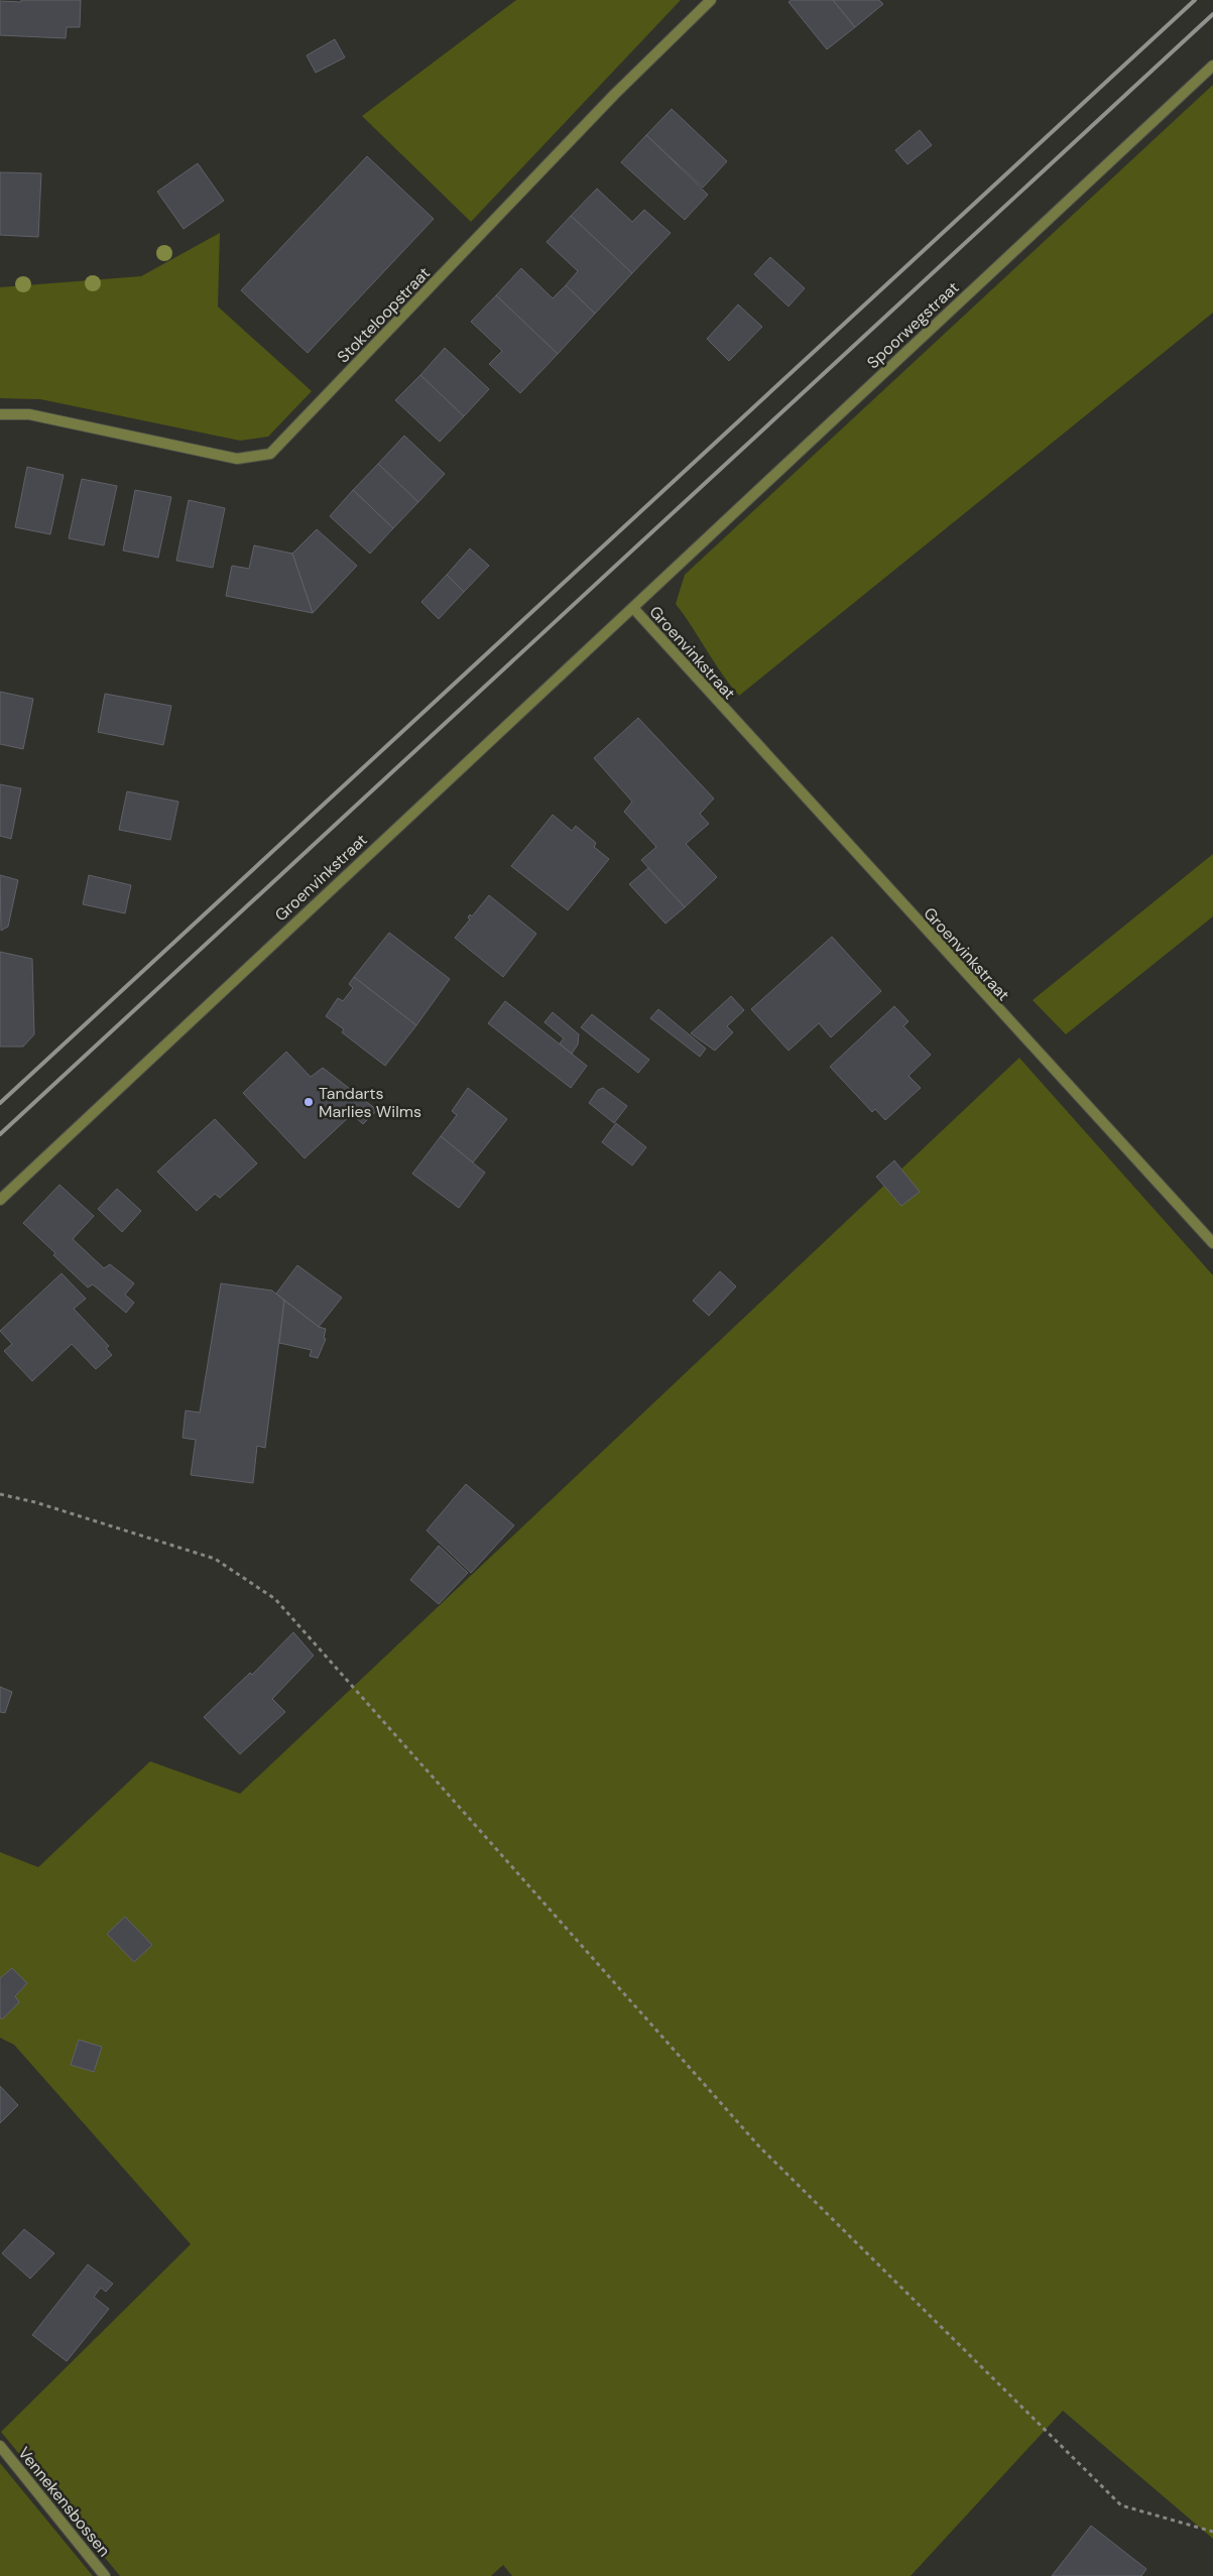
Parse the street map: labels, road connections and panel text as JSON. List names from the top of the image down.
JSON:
{
  "streets": {
    "street": [
      "Stokteloopstraat",
      "Spoorwegstraat",
      "Groenvinkstraat",
      "Vennekensbossen"
    ]
  },
  "crossings": [
    ["Spoorwegstraat", "Groenvinkstraat"]
  ],
  "places": ["Tandarts Marlies Wilms"]
}
